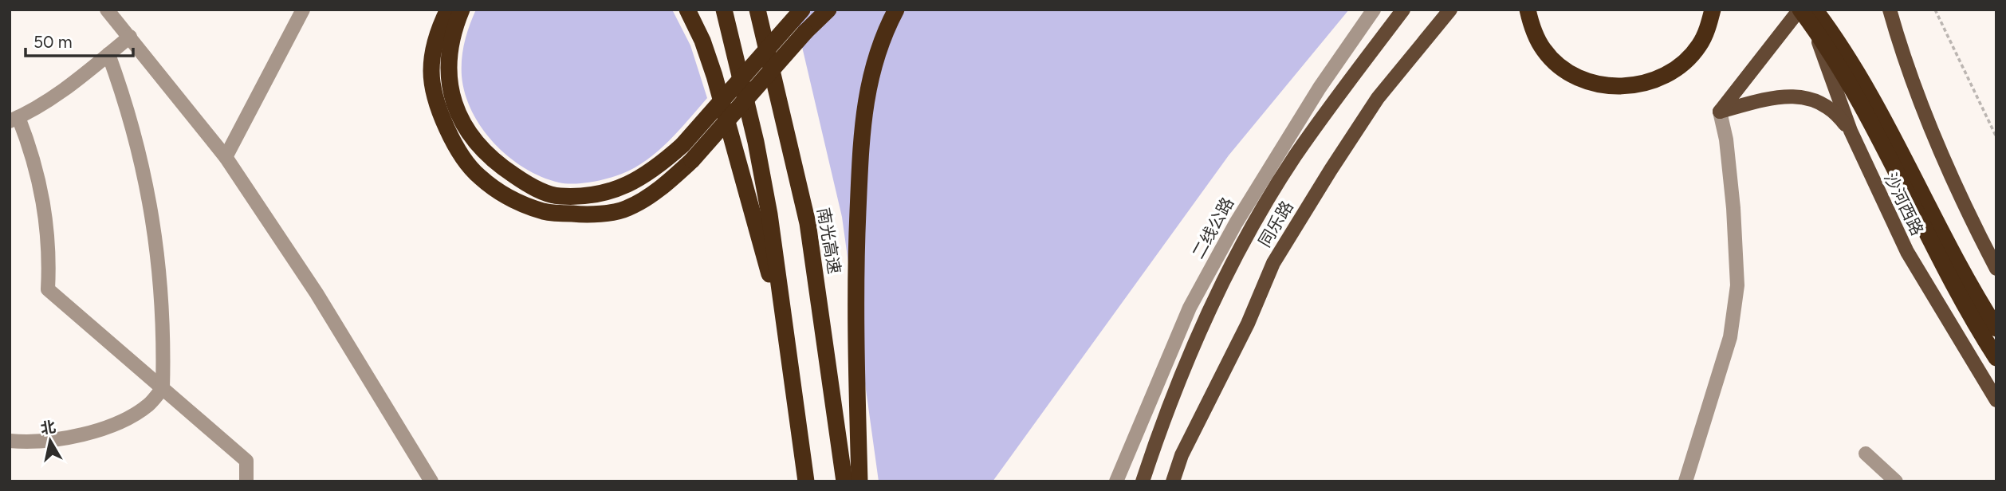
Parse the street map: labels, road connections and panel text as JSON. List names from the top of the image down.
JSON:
{
  "streets": {
    "highway": ["南光高速"],
    "main road": ["沙河西路", "同乐路"],
    "street": ["二线公路"]
  },
  "scale_bar": "50 m",
  "north": "top"
}
